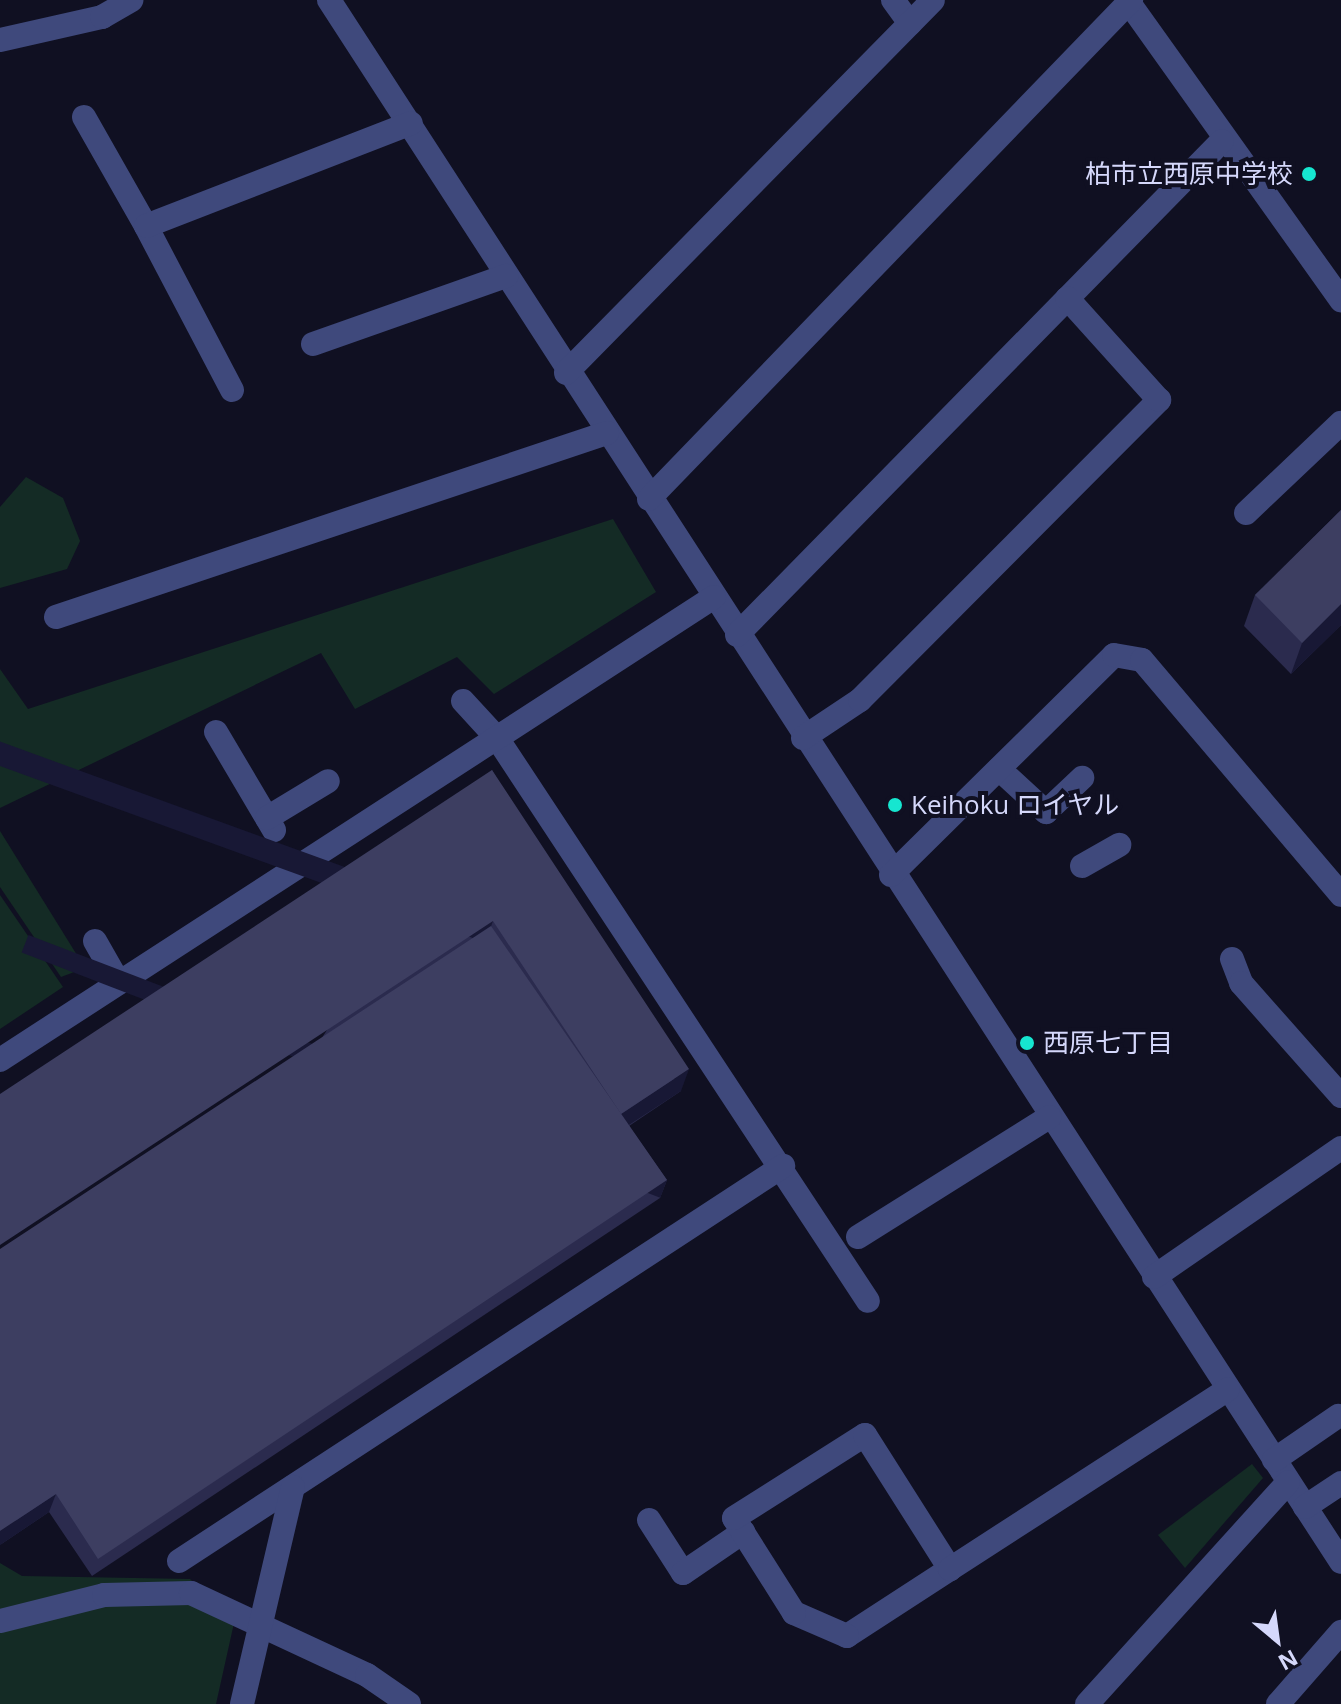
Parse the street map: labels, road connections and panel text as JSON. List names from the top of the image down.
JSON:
{
  "places": ["柏市立西原中学校", "Keihoku ロイヤル", "西原七丁目"],
  "north": "bottom right"
}
